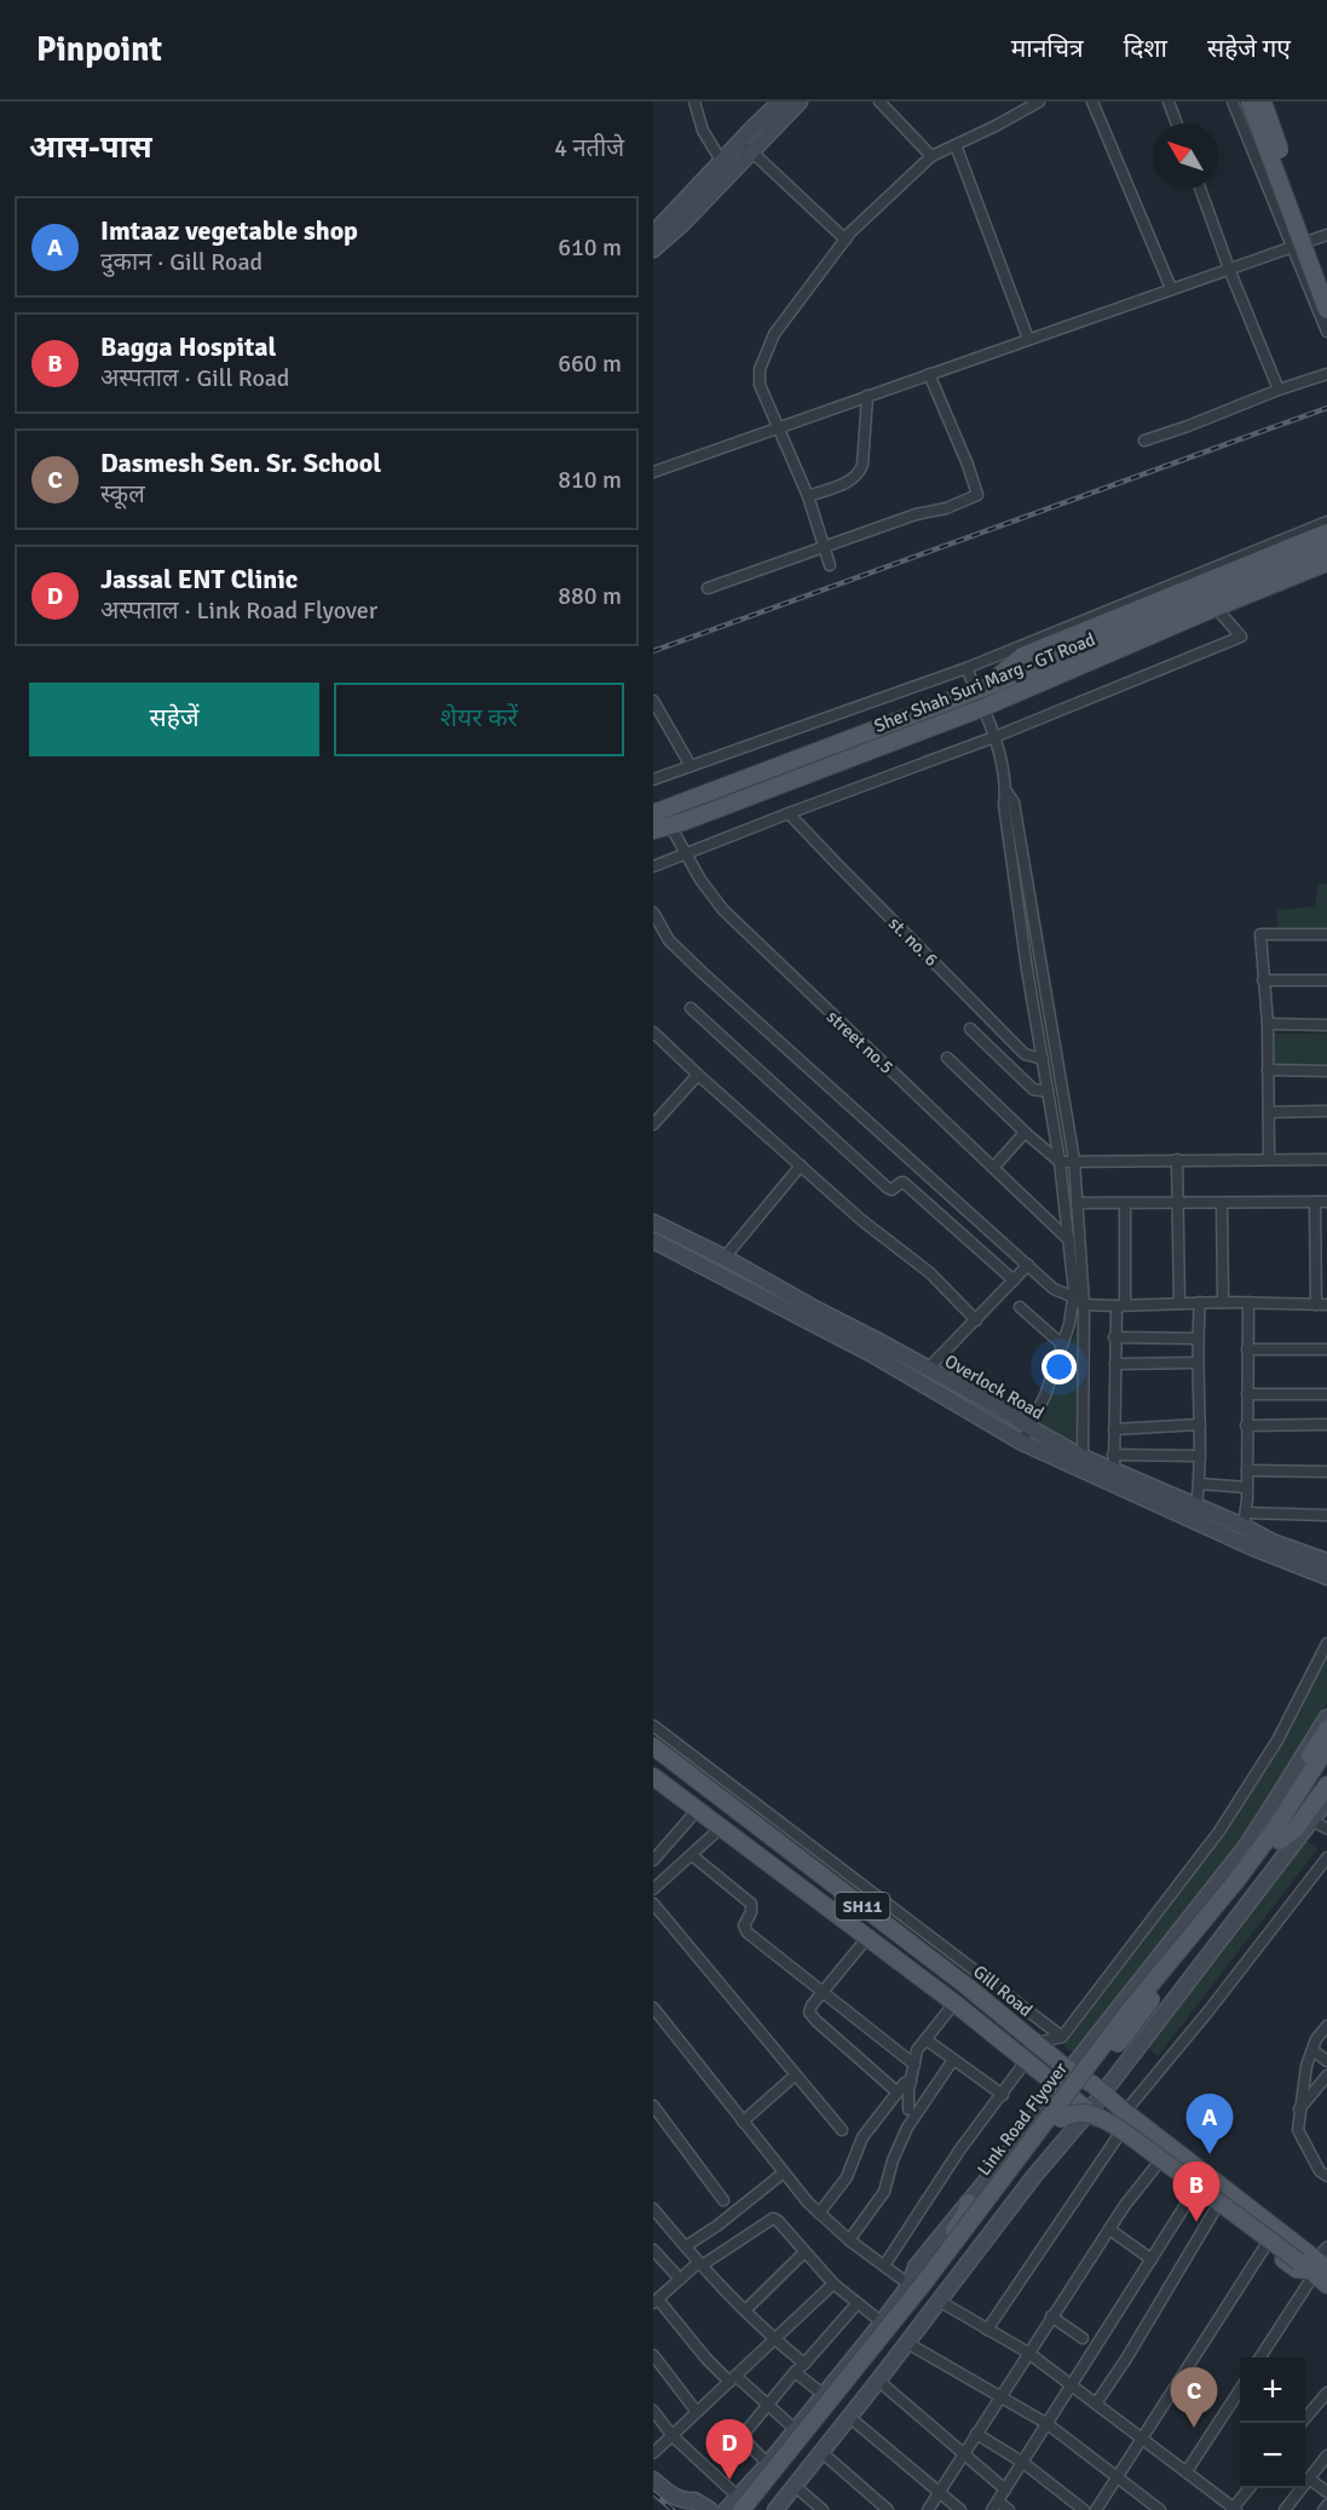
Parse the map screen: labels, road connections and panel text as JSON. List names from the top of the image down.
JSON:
{
  "streets": {
    "main road": [
      "Sher Shah Suri Marg - GT Road",
      "SH11",
      "Gill Road",
      "Link Road Flyover"
    ],
    "street": ["st. no. 6", "street no.5", "Overlock Road"]
  },
  "crossings": [
    ["Sher Shah Suri Marg - GT Road", "street no.5"],
    ["SH11", "Gill Road"]
  ],
  "north": "top left",
  "page": {
    "header": "Pinpoint",
    "nav": ["मानचित्र", "दिशा", "सहेजे गए"],
    "heading": ["आस-पास", "4 नतीजे"],
    "list": [
      {
        "mark": "A",
        "name": "Imtaaz vegetable shop",
        "note": "दुकान · Gill Road",
        "value": "610 m"
      },
      {
        "mark": "B",
        "name": "Bagga Hospital",
        "note": "अस्पताल · Gill Road",
        "value": "660 m"
      },
      {
        "mark": "C",
        "name": "Dasmesh Sen. Sr. School",
        "note": "स्कूल",
        "value": "810 m"
      },
      {
        "mark": "D",
        "name": "Jassal ENT Clinic",
        "note": "अस्पताल · Link Road Flyover",
        "value": "880 m"
      }
    ],
    "buttons": ["सहेजें", "शेयर करें"],
    "pins": [
      "A",
      "B",
      "C",
      "D"
    ],
    "map_buttons": ["+", "−"]
  }
}
